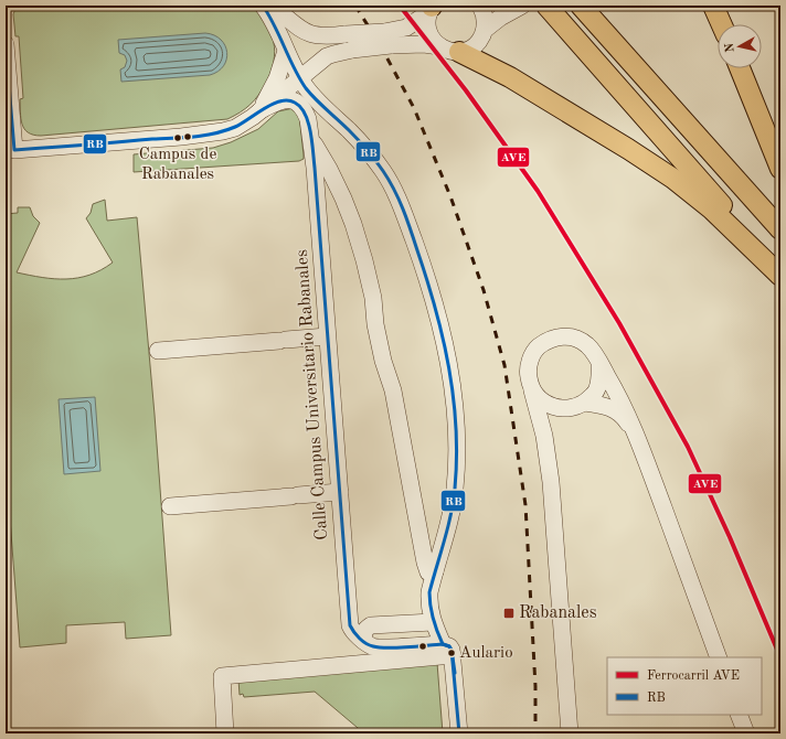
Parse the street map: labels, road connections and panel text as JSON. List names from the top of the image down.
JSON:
{
  "streets": {
    "street": ["Calle Campus Universitario Rabanales"]
  },
  "places": {
    "other": ["Campus de Rabanales", "Aulario"],
    "transit": ["Rabanales"]
  },
  "lines": ["rail line AVE", "transit line RB"],
  "legend": ["Ferrocarril AVE", "RB"],
  "north": "left"
}
